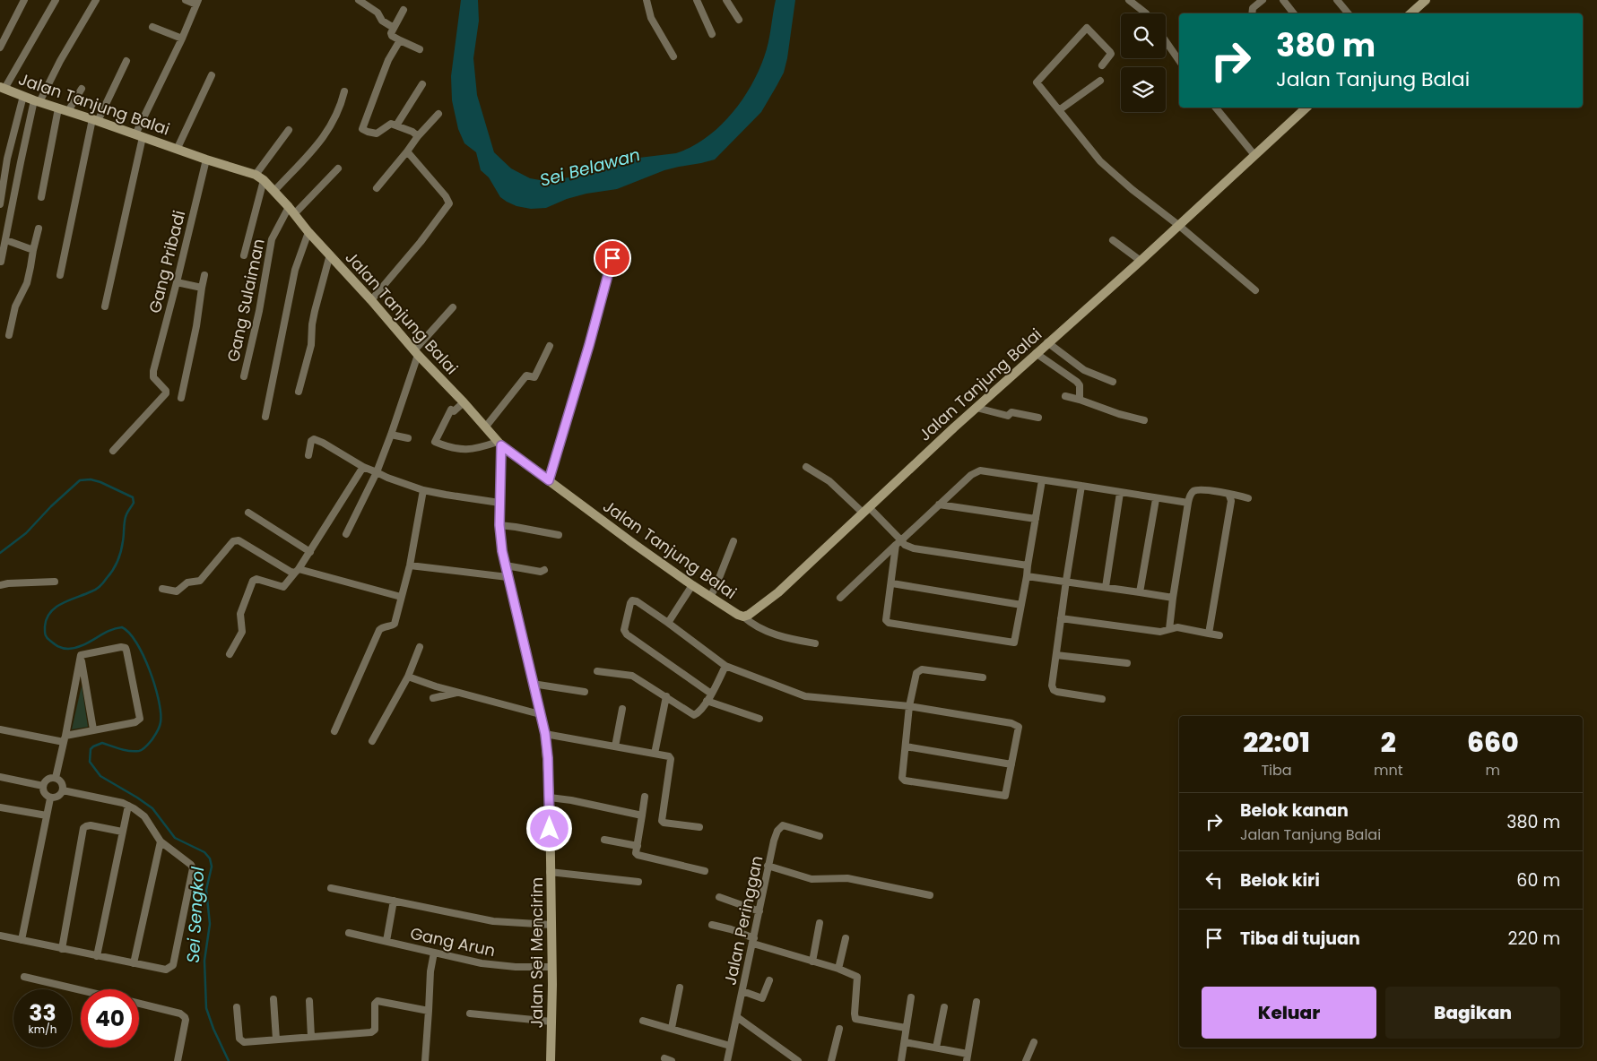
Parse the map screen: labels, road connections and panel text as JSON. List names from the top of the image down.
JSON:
{
  "streets": {
    "street": [
      "Jalan Tanjung Balai",
      "Gang Pribadi",
      "Gang Sulaiman",
      "Jalan Peringgan",
      "Gang Arun",
      "Jalan Sei Mencirim"
    ]
  },
  "crossings": [
    ["Jalan Tanjung Balai", "Gang Pribadi"],
    ["Jalan Tanjung Balai", "Gang Sulaiman"],
    ["Jalan Tanjung Balai", "Jalan Sei Mencirim"],
    ["Gang Arun", "Jalan Sei Mencirim"]
  ],
  "water": ["Sei Belawan", "Sei Sengkol"],
  "page": {
    "turn": ["380 m", "Jalan Tanjung Balai"],
    "eta": [
      "22:01",
      "Tiba",
      "2",
      "mnt",
      "660",
      "m"
    ],
    "list": [
      {
        "name": "Belok kanan",
        "note": "Jalan Tanjung Balai",
        "value": "380 m"
      },
      {
        "name": "Belok kiri",
        "value": "60 m"
      },
      {
        "name": "Tiba di tujuan",
        "value": "220 m"
      }
    ],
    "buttons": ["Keluar", "Bagikan"],
    "speed": "33 km/h",
    "limit": "40"
  }
}
